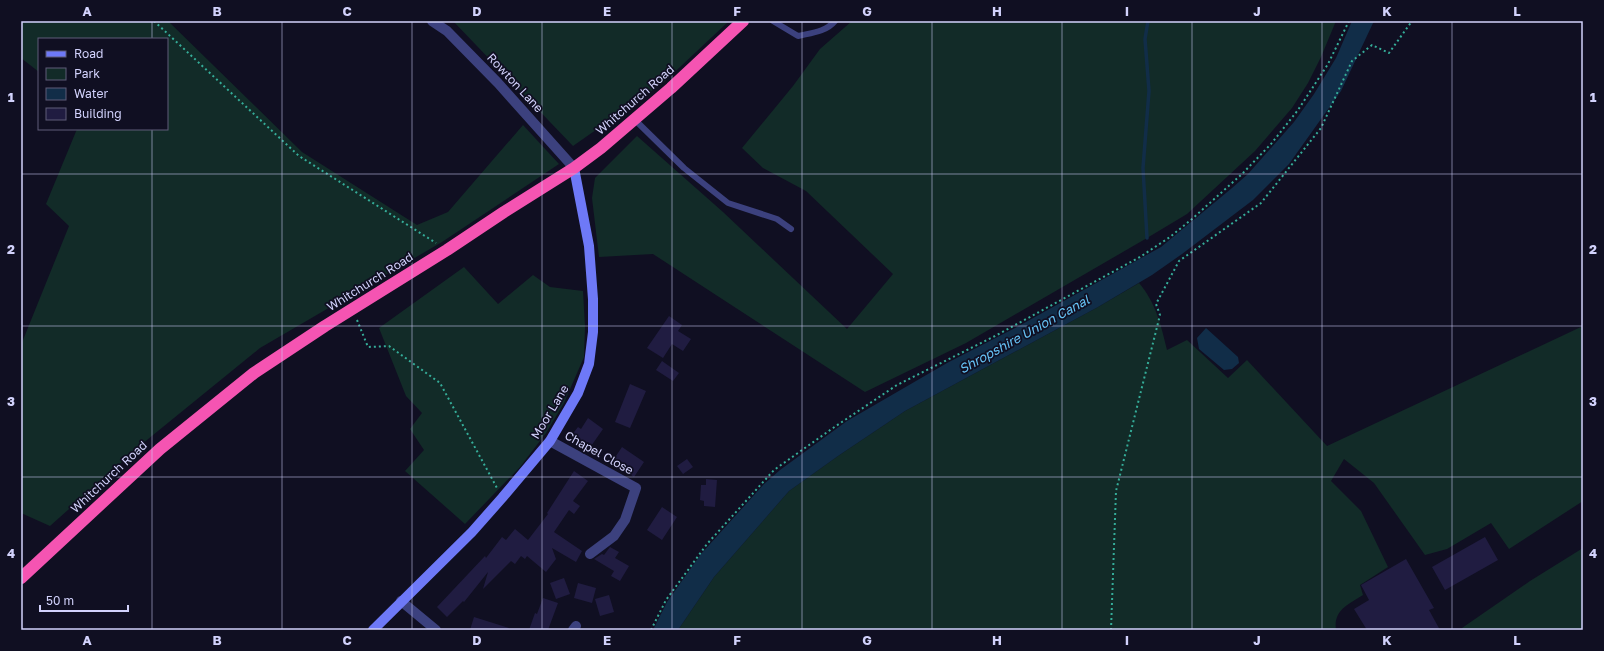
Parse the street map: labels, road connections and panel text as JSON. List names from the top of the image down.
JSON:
{
  "streets": {
    "highway": ["Whitchurch Road"],
    "street": ["Rowton Lane", "Moor Lane", "Chapel Close"]
  },
  "crossings": [
    ["Rowton Lane", "Whitchurch Road"],
    ["Rowton Lane", "Moor Lane"],
    ["Whitchurch Road", "Moor Lane"],
    ["Moor Lane", "Chapel Close"]
  ],
  "water": ["Shropshire Union Canal"],
  "legend": [
    "Road",
    "Park",
    "Water",
    "Building"
  ],
  "scale_bar": "50 m",
  "grid": {
    "columns": [
      "A",
      "B",
      "C",
      "D",
      "E",
      "F",
      "G",
      "H",
      "I",
      "J",
      "K",
      "L"
    ],
    "rows": [
      "1",
      "2",
      "3",
      "4"
    ]
  }
}
